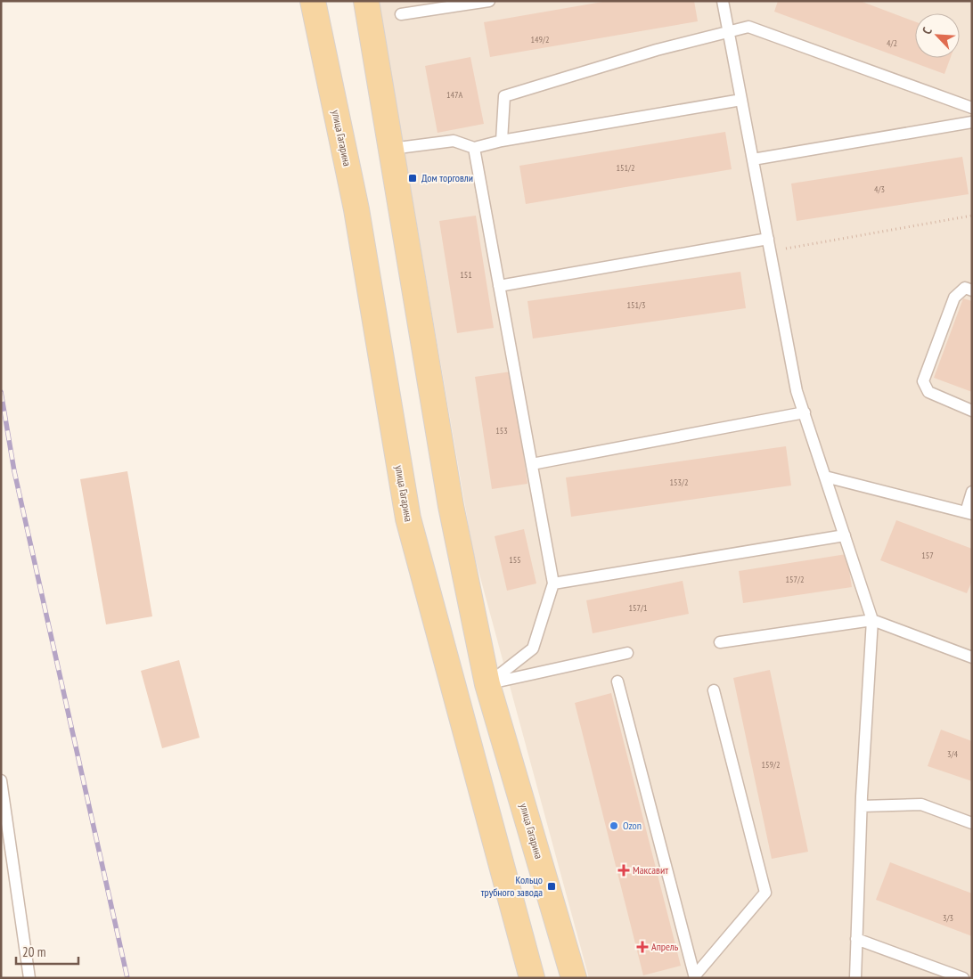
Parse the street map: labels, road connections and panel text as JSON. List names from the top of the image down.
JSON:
{
  "streets": {
    "main road": ["улица Гагарина"]
  },
  "places": {
    "transit": ["Дом торговли", "Кольцо трубного завода"],
    "other": ["Ozon"],
    "health": ["Максавит", "Апрель"]
  },
  "house_numbers": [
    "149/2",
    "4/2",
    "147А",
    "151/2",
    "4/3",
    "151",
    "151/3",
    "153",
    "153/2",
    "157",
    "155",
    "157/2",
    "157/1",
    "3/4",
    "159/2",
    "3/3"
  ],
  "scale_bar": "20 m",
  "north": "top left"
}
